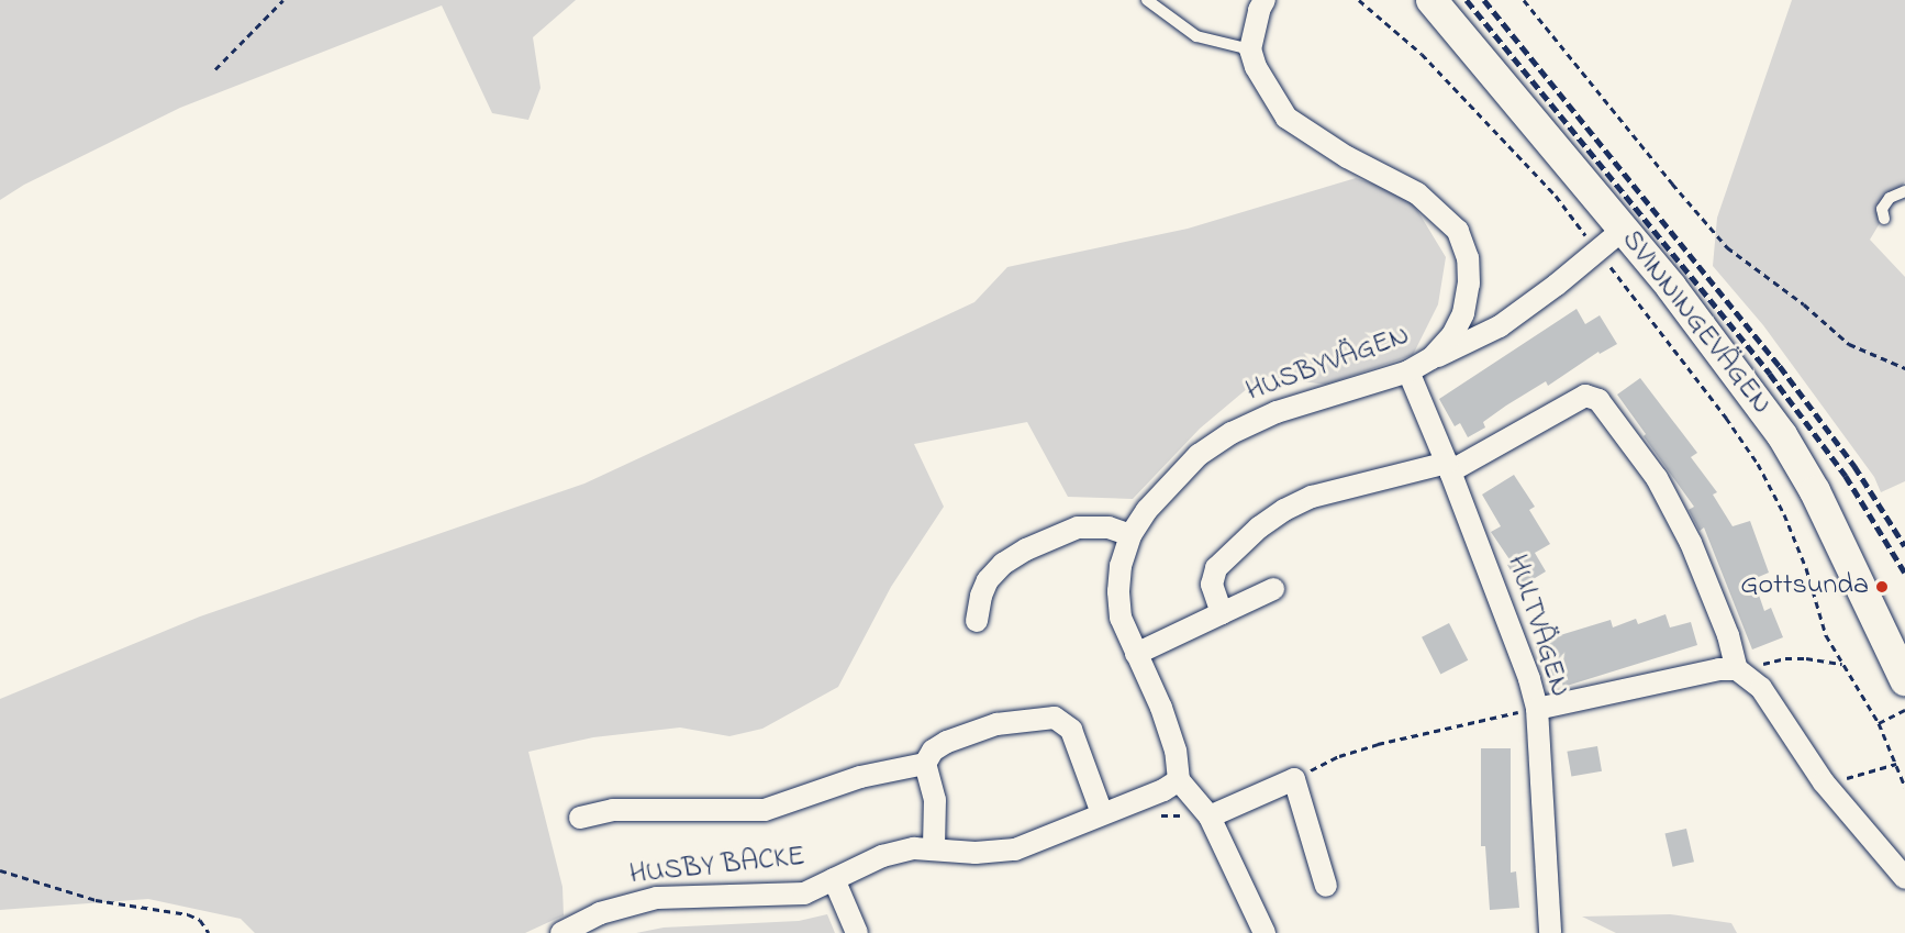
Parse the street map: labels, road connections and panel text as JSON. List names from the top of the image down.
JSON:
{
  "streets": {
    "main road": ["SVINNINGEVÄGEN"],
    "street": ["HUSBYVÄGEN", "HULTVÄGEN", "HUSBY BACKE"]
  },
  "crossings": [
    ["HUSBYVÄGEN", "HULTVÄGEN"],
    ["HUSBYVÄGEN", "HUSBY BACKE"]
  ],
  "places": ["Gottsunda"]
}
